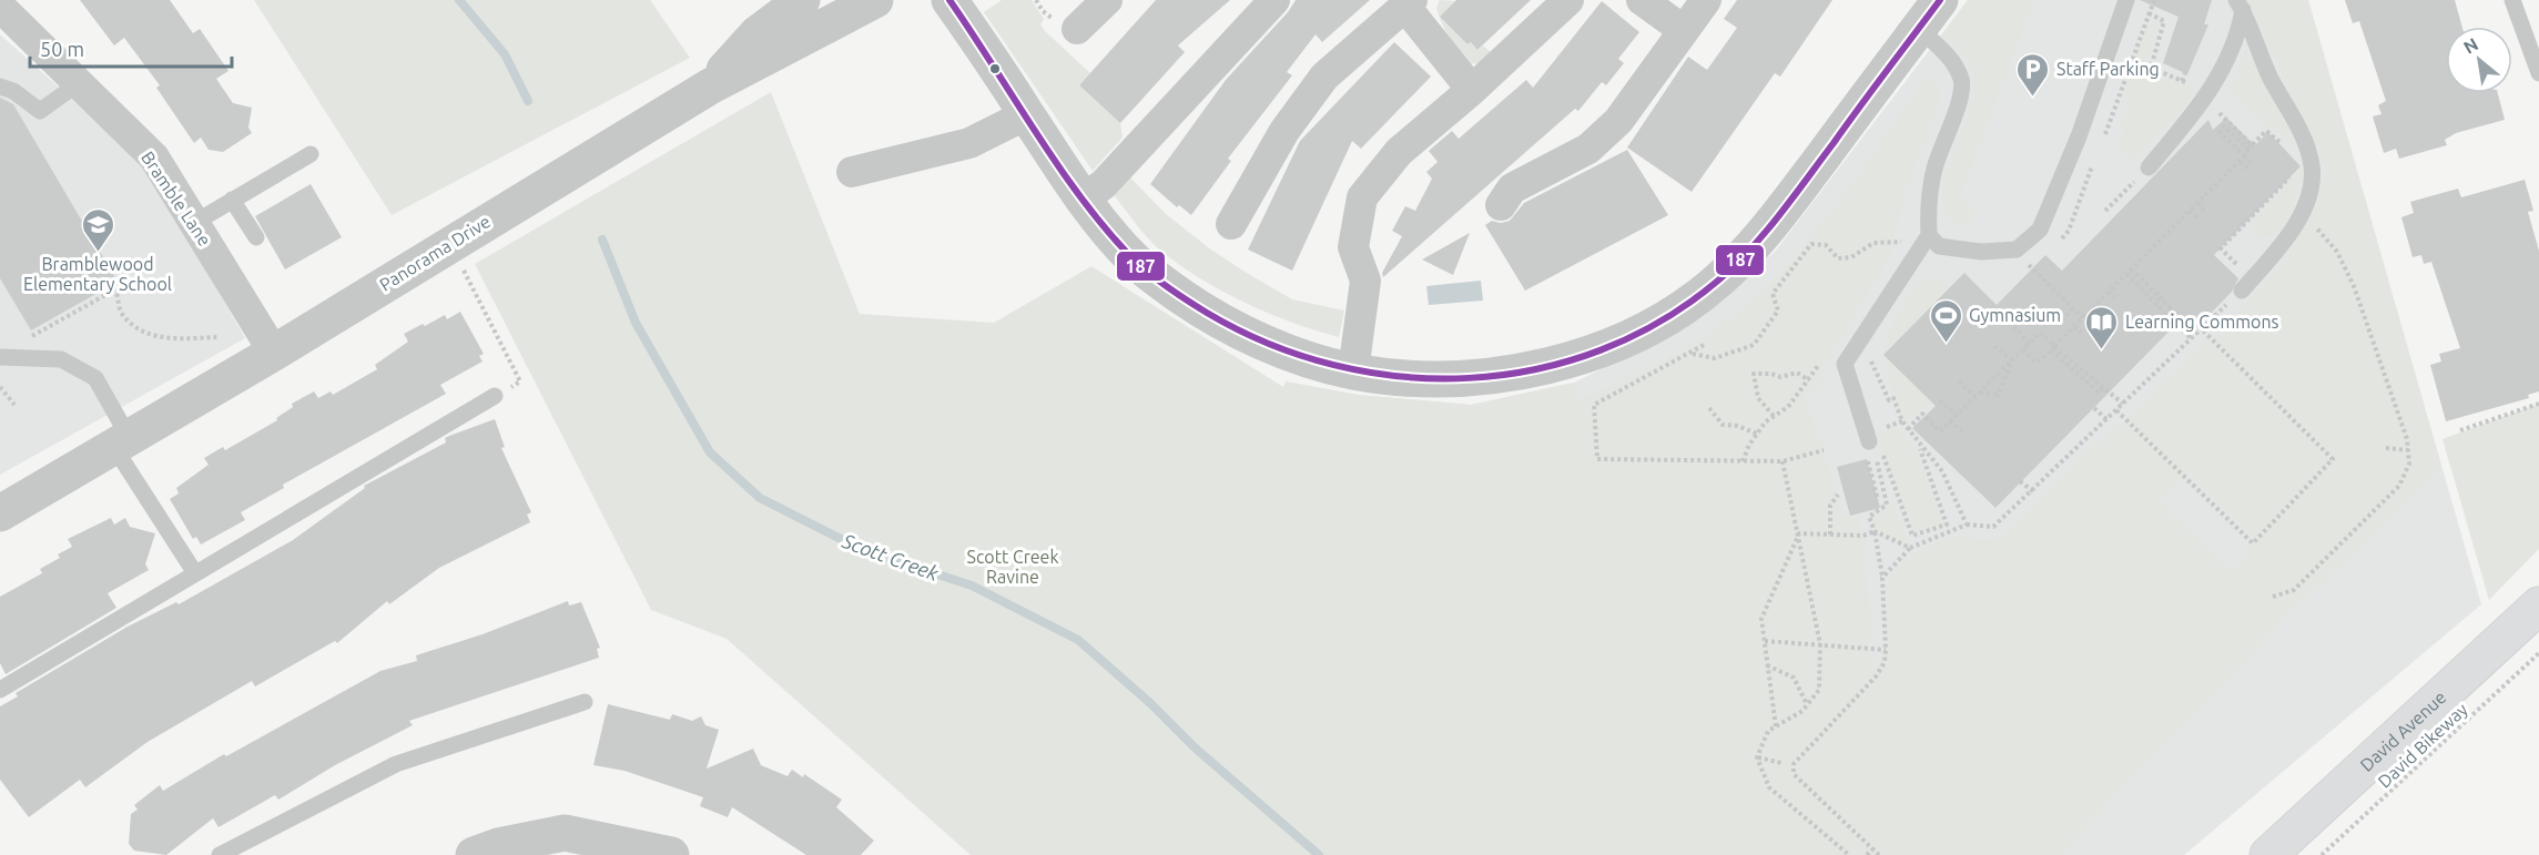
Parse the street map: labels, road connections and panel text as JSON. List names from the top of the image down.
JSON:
{
  "streets": {
    "main road": ["David Avenue"],
    "street": ["Bramble Lane", "Panorama Drive"],
    "path": ["David Bikeway"]
  },
  "crossings": [
    ["Bramble Lane", "Panorama Drive"]
  ],
  "water": ["Scott Creek"],
  "parks": ["Scott Creek Ravine"],
  "places": {
    "parking": ["Staff Parking"],
    "school or university": ["Bramblewood Elementary School"],
    "sports": ["Gymnasium"],
    "library": ["Learning Commons"]
  },
  "lines": ["transit line 187"],
  "scale_bar": "50 m",
  "north": "top left"
}
